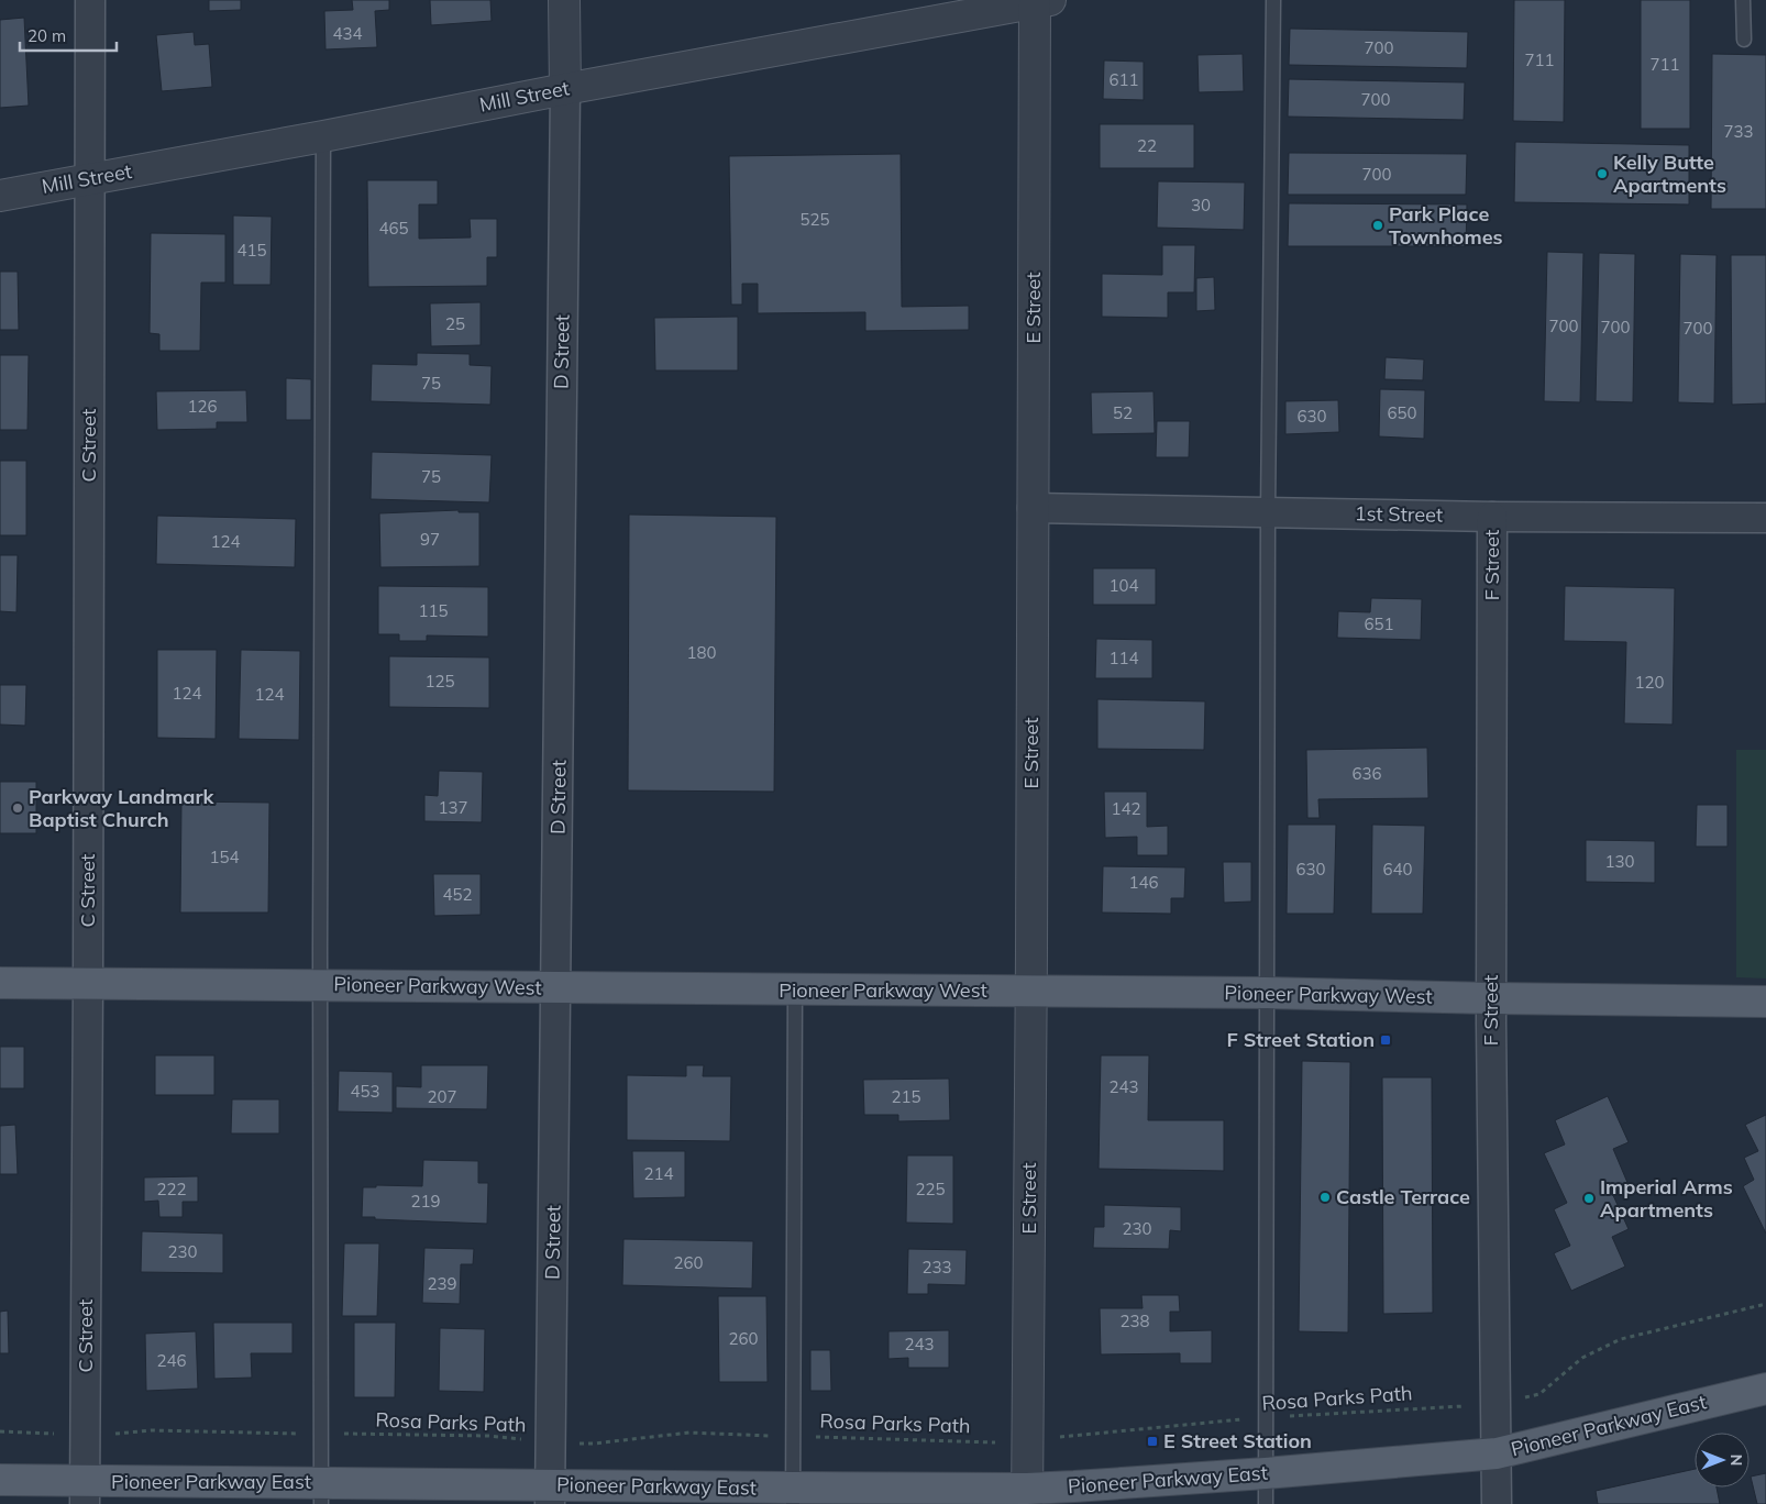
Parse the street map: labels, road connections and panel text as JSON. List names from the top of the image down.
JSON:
{
  "streets": {
    "main road": ["Pioneer Parkway West", "Pioneer Parkway East"],
    "street": [
      "Mill Street",
      "E Street",
      "D Street",
      "C Street",
      "1st Street",
      "F Street"
    ],
    "path": ["Rosa Parks Path"]
  },
  "crossings": [
    ["Mill Street", "E Street"],
    ["Mill Street", "D Street"],
    ["Mill Street", "C Street"],
    ["E Street", "1st Street"],
    ["E Street", "Pioneer Parkway West"],
    ["E Street", "Rosa Parks Path"],
    ["E Street", "Pioneer Parkway East"],
    ["D Street", "Pioneer Parkway West"],
    ["D Street", "Rosa Parks Path"],
    ["D Street", "Pioneer Parkway East"],
    ["C Street", "Pioneer Parkway West"],
    ["C Street", "Rosa Parks Path"],
    ["C Street", "Pioneer Parkway East"],
    ["1st Street", "F Street"],
    ["F Street", "Pioneer Parkway West"],
    ["F Street", "Rosa Parks Path"],
    ["F Street", "Pioneer Parkway East"]
  ],
  "places": {
    "other": [
      "Kelly Butte Apartments",
      "Park Place Townhomes",
      "Parkway Landmark Baptist Church",
      "Castle Terrace",
      "Imperial Arms Apartments"
    ],
    "transit": ["F Street Station", "E Street Station"]
  },
  "house_numbers": [
    "434",
    "700",
    "711",
    "711",
    "611",
    "700",
    "733",
    "22",
    "700",
    "30",
    "525",
    "465",
    "415",
    "25",
    "700",
    "700",
    "700",
    "75",
    "126",
    "52",
    "650",
    "630",
    "75",
    "97",
    "124",
    "104",
    "115",
    "651",
    "180",
    "114",
    "125",
    "120",
    "124",
    "124",
    "636",
    "137",
    "142",
    "154",
    "130",
    "630",
    "640",
    "146",
    "452",
    "243",
    "453",
    "207",
    "215",
    "214",
    "222",
    "225",
    "219",
    "230",
    "230",
    "260",
    "233",
    "239",
    "238",
    "260",
    "243",
    "246"
  ],
  "scale_bar": "20 m",
  "north": "right"
}
